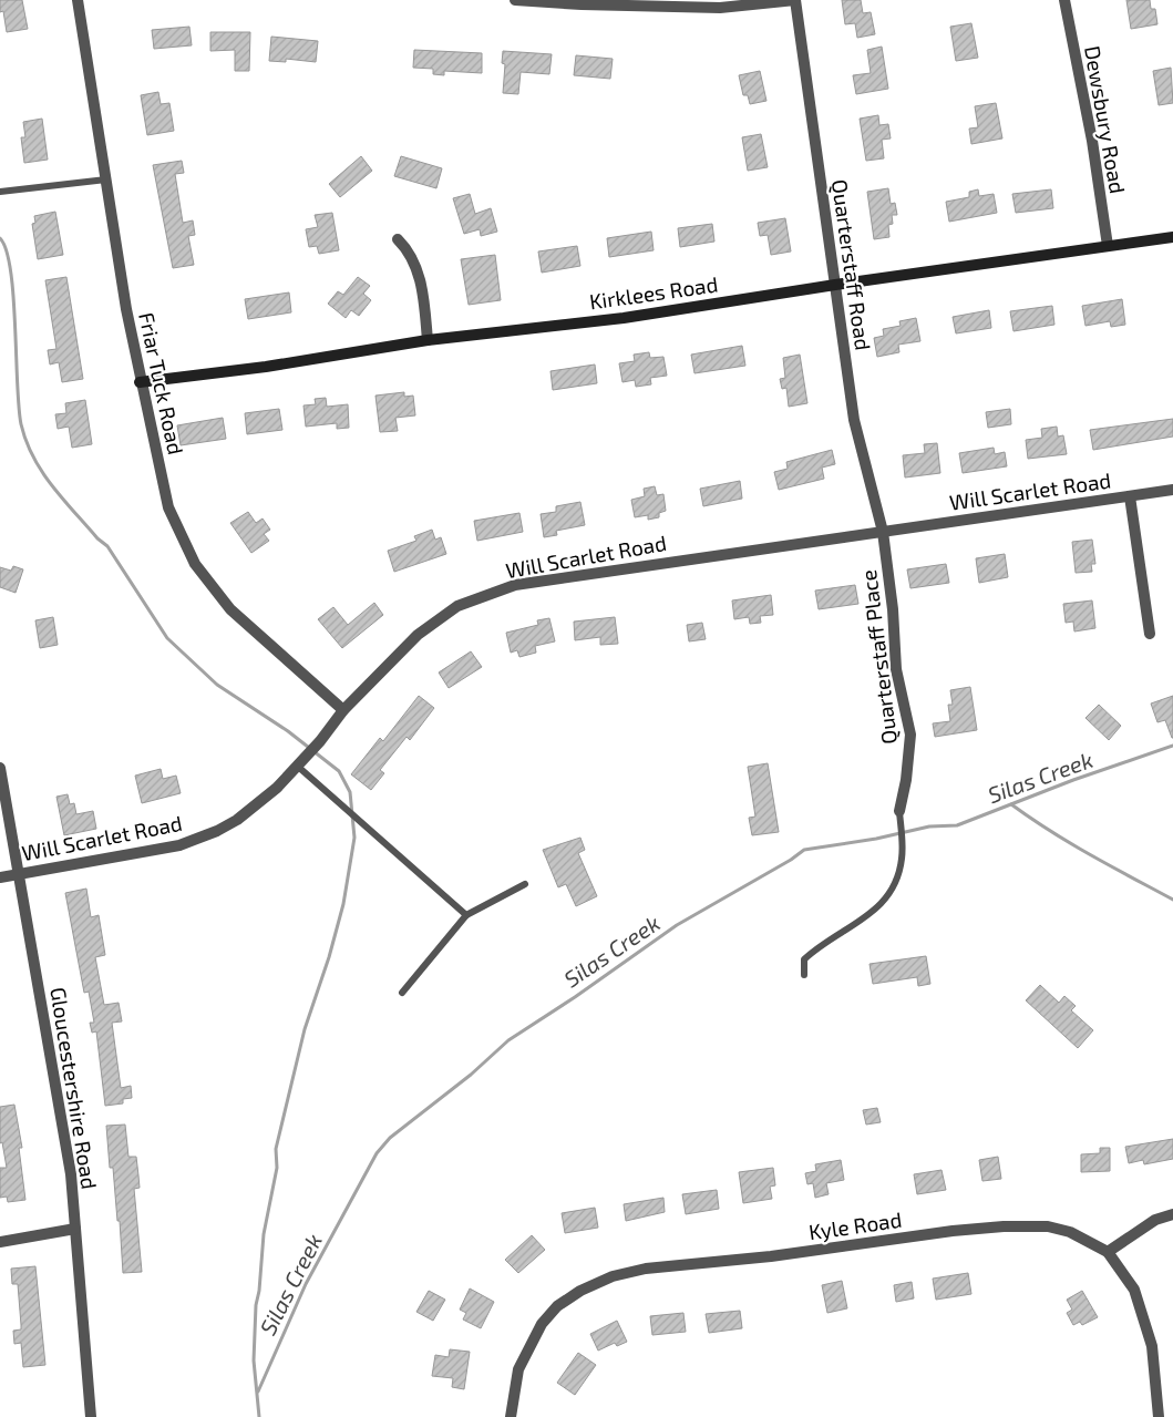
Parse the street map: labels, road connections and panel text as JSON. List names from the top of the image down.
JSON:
{
  "streets": {
    "street": [
      "Dewsbury Road",
      "Quarterstaff Road",
      "Kirklees Road",
      "Friar Tuck Road",
      "Will Scarlet Road",
      "Quarterstaff Place",
      "Gloucestershire Road",
      "Kyle Road"
    ]
  },
  "crossings": [
    ["Dewsbury Road", "Kirklees Road"],
    ["Quarterstaff Road", "Kirklees Road"],
    ["Quarterstaff Road", "Will Scarlet Road"],
    ["Quarterstaff Road", "Quarterstaff Place"],
    ["Kirklees Road", "Friar Tuck Road"],
    ["Friar Tuck Road", "Will Scarlet Road"],
    ["Will Scarlet Road", "Quarterstaff Place"],
    ["Will Scarlet Road", "Gloucestershire Road"]
  ],
  "water": ["Silas Creek"]
}
